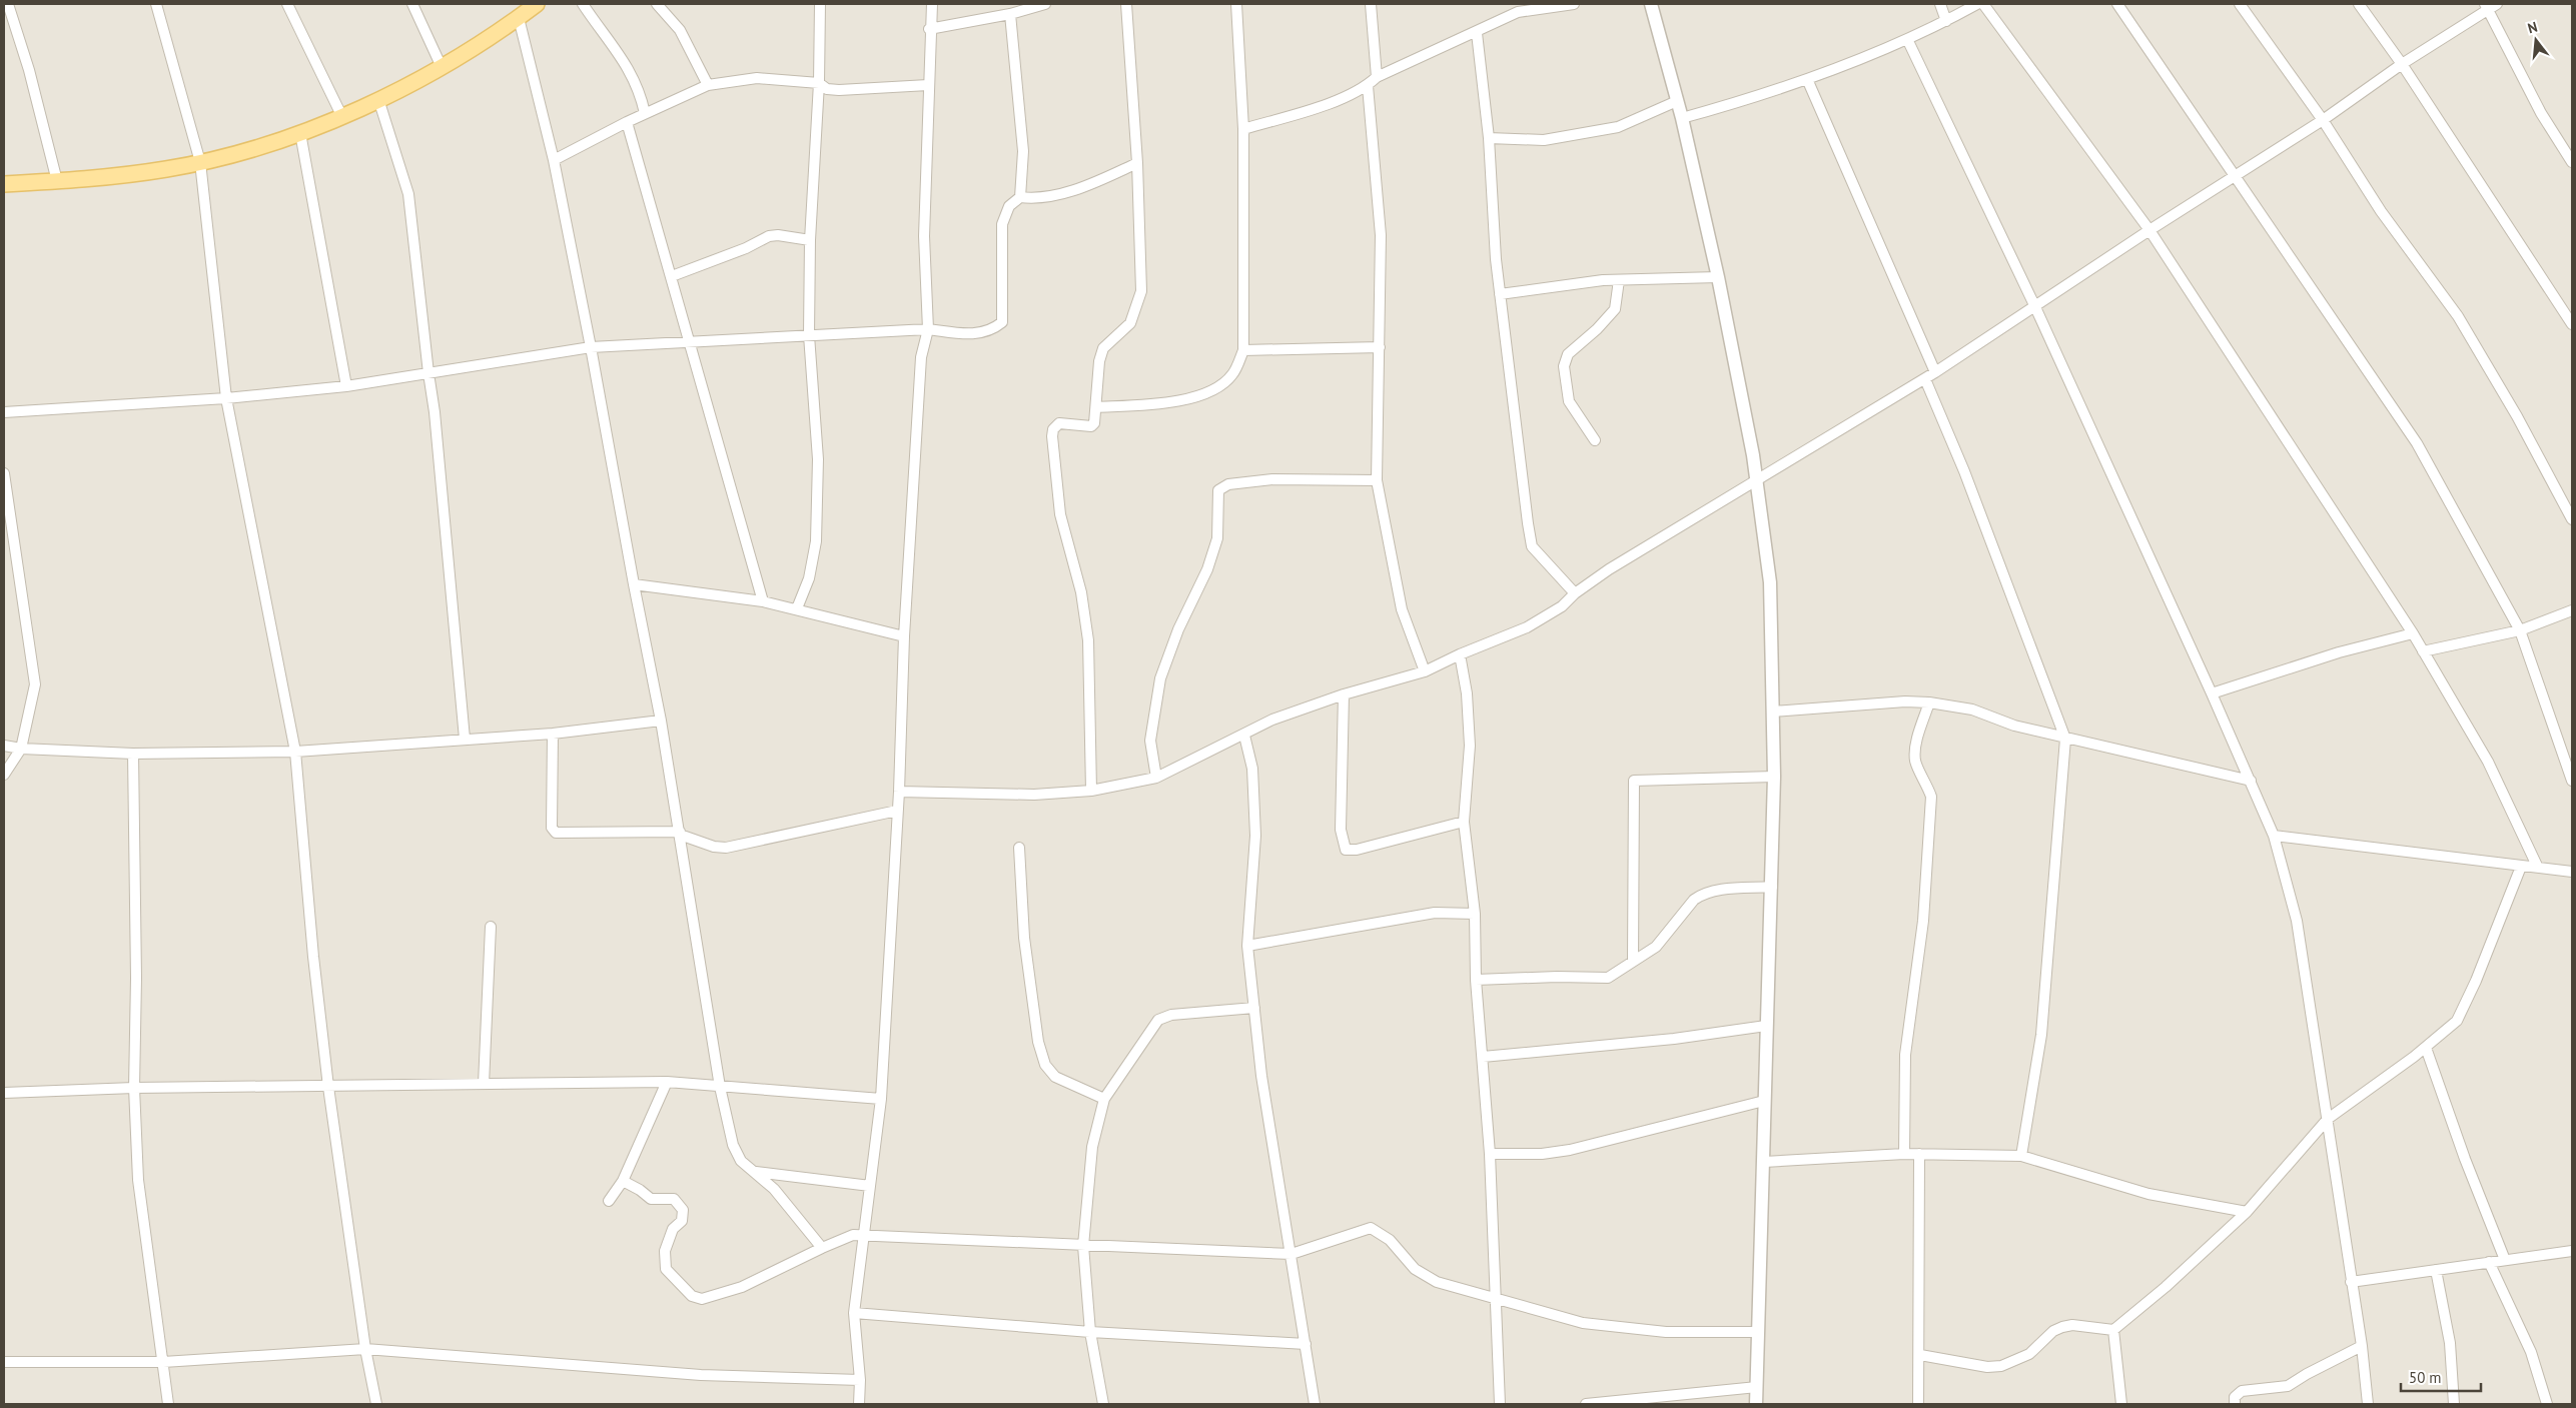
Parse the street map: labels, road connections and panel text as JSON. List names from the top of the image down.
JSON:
{
  "scale_bar": "50 m",
  "north": "top"
}
